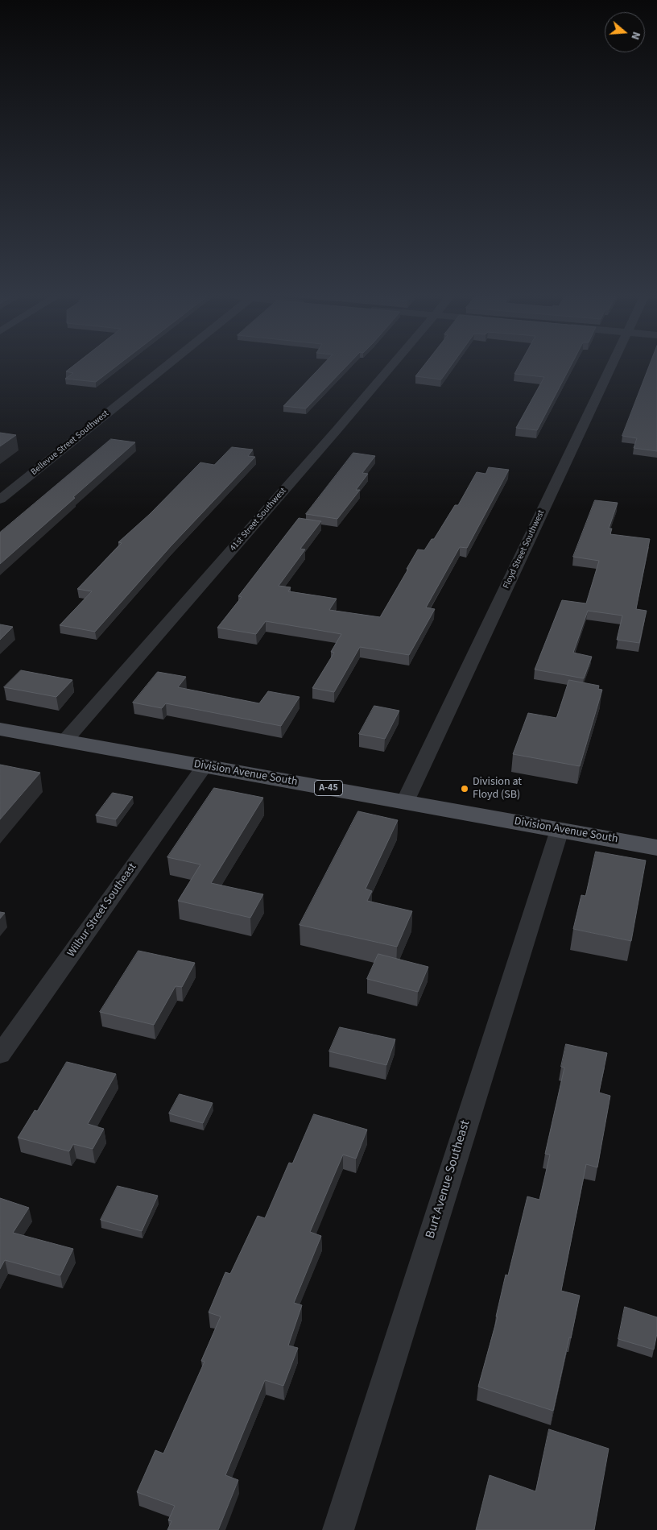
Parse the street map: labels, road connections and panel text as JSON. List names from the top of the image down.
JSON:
{
  "streets": {
    "main road": ["Division Avenue South", "A-45"],
    "street": [
      "Bellevue Street Southwest",
      "41st Street Southwest",
      "Floyd Street Southwest",
      "Wilbur Street Southeast",
      "Burt Avenue Southeast"
    ]
  },
  "crossings": [
    ["41st Street Southwest", "Division Avenue South"],
    ["Floyd Street Southwest", "Division Avenue South"],
    ["Division Avenue South", "Wilbur Street Southeast"],
    ["Division Avenue South", "Burt Avenue Southeast"]
  ],
  "places": ["Division at Floyd (SB)"],
  "north": "right"
}
